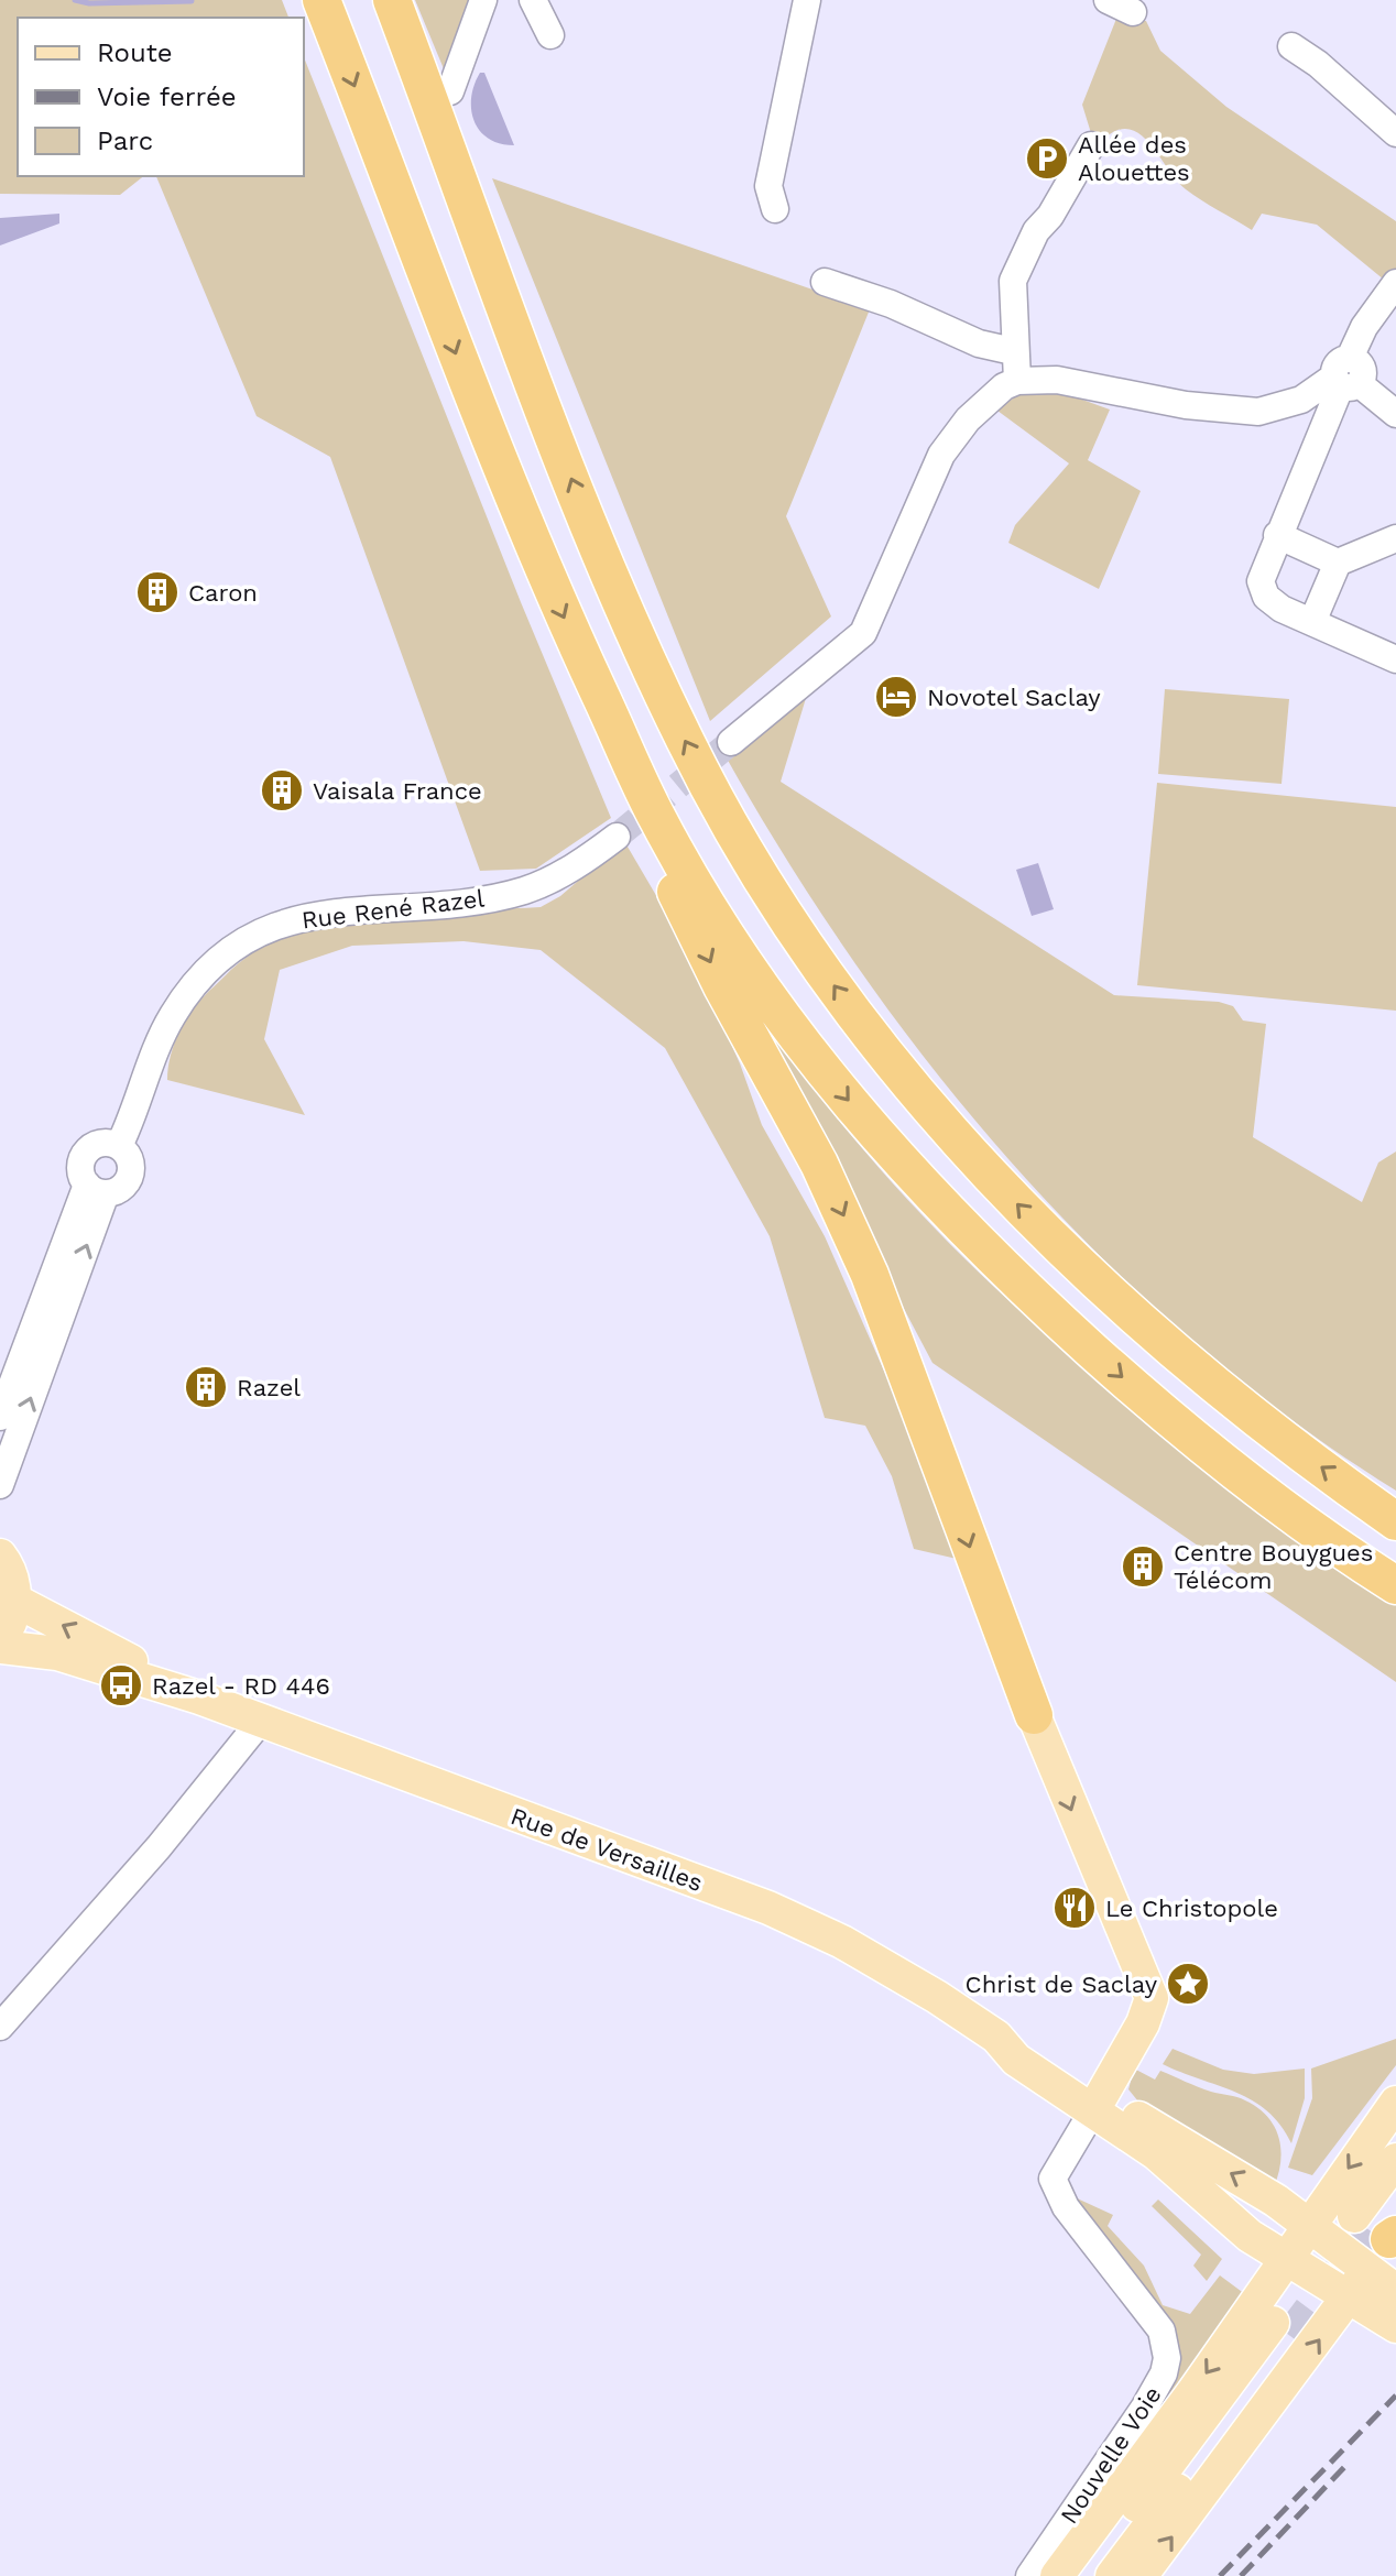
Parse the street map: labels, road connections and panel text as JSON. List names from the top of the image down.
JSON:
{
  "streets": {
    "main road": ["Rue de Versailles"],
    "street": ["Rue René Razel", "Nouvelle Voie"]
  },
  "crossings": [
    ["Rue de Versailles", "Nouvelle Voie"]
  ],
  "places": {
    "parking": ["Allée des Alouettes"],
    "building": [
      "Caron",
      "Vaisala France",
      "Razel",
      "Centre Bouygues Télécom"
    ],
    "hotel": ["Novotel Saclay"],
    "bus stop": ["Razel - RD 446"],
    "restaurant": ["Le Christopole"],
    "place": ["Christ de Saclay"]
  },
  "legend": ["Route", "Voie ferrée", "Parc"]
}
